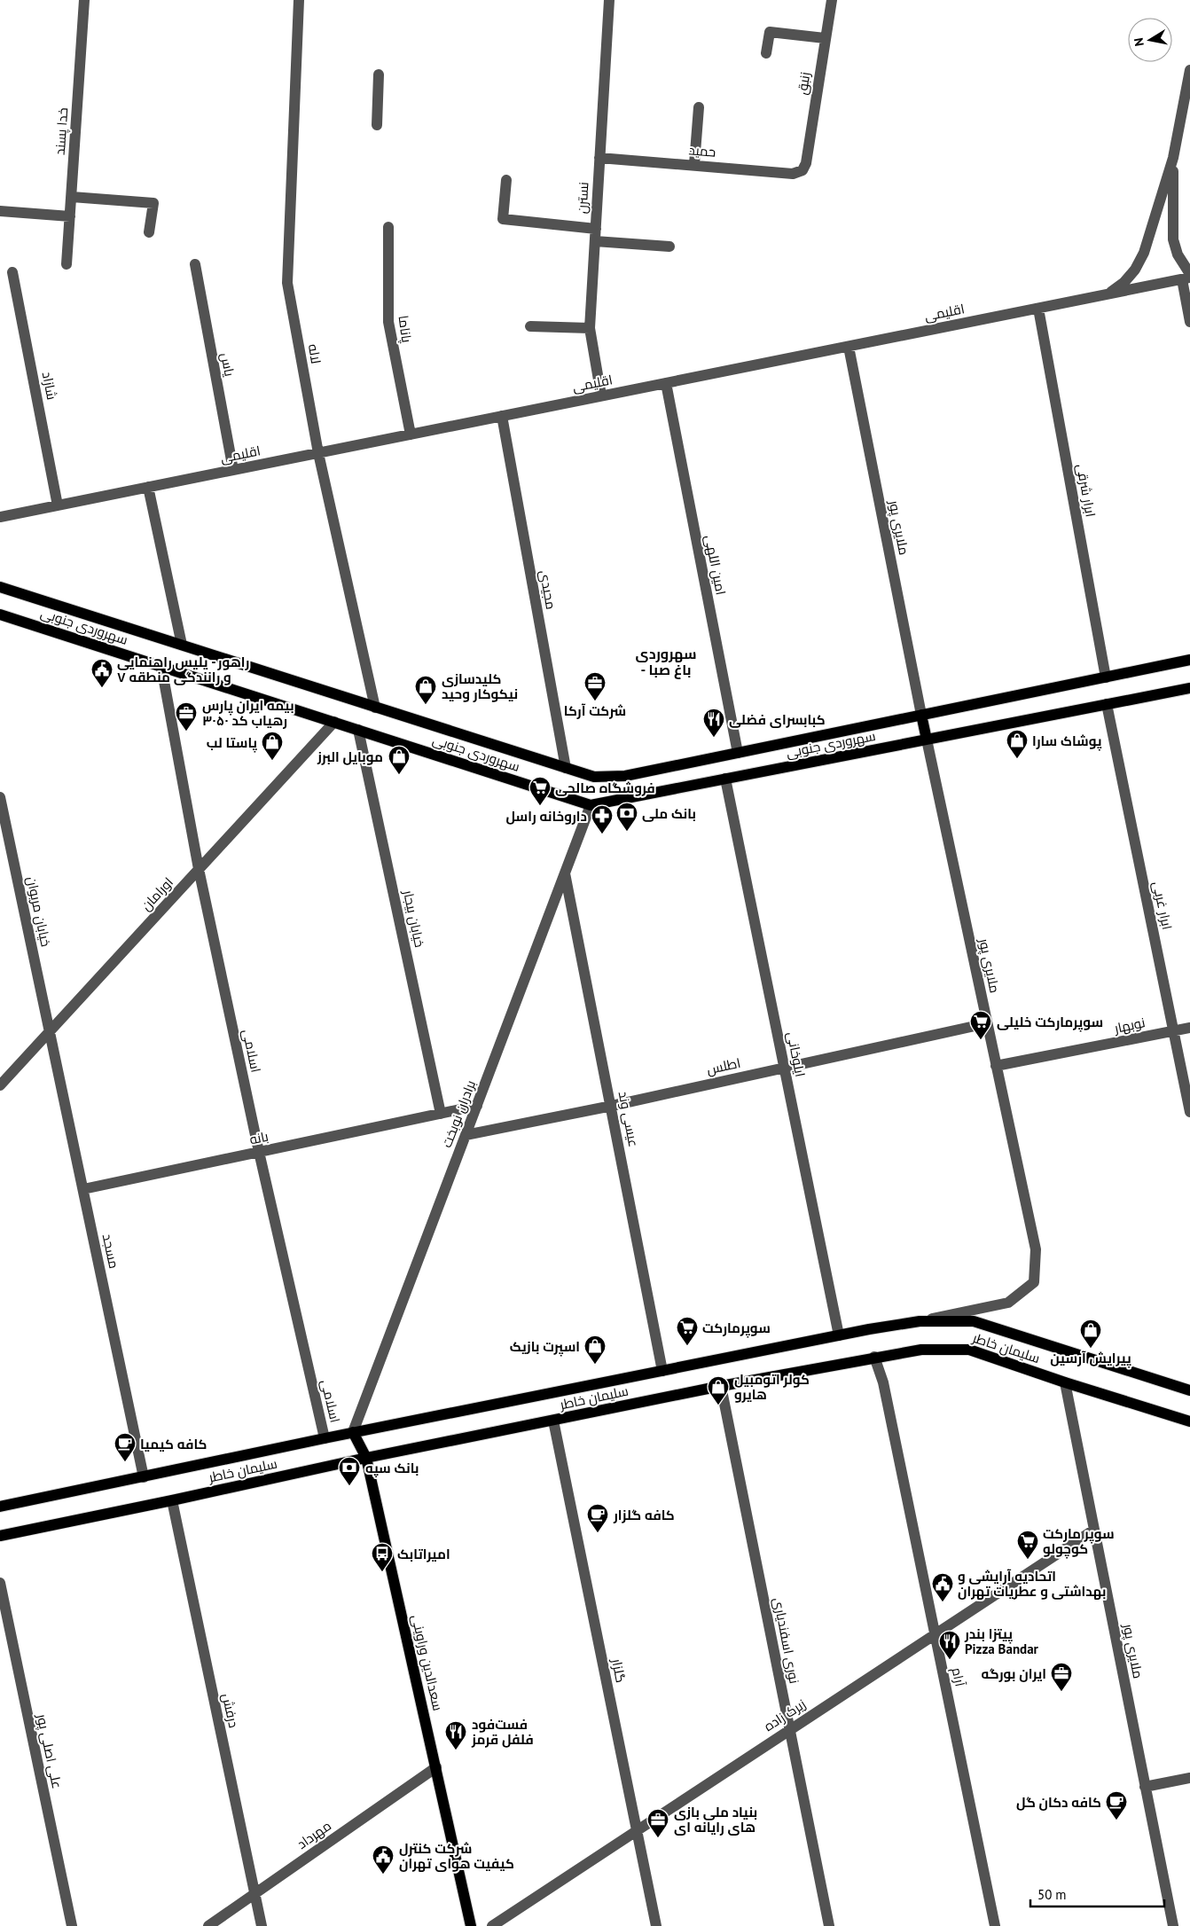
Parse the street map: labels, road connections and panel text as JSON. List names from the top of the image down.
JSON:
{
  "streets": {
    "main road": ["سهروردی جنوبی", "سلیمان خاطر", "سعدالدین وراوینی"],
    "street": [
      "زنبق",
      "خدا پسند",
      "حمید",
      "نسترن",
      "اقلیمی",
      "پاناما",
      "لاله",
      "یاس",
      "شازاد",
      "ابرار شرقی",
      "ملایری پور",
      "امین اللهی",
      "مجیدی",
      "اورامان",
      "ابرار غربی",
      "خیابان مریوان",
      "خیابان بیجار",
      "نوبهار",
      "اسلامی",
      "ایلوخانی",
      "اطلس",
      "برادران نوبخت",
      "عیسی وند",
      "بانه",
      "مسجد",
      "نوری اسفندیاری",
      "گلزار",
      "آرام",
      "درفش",
      "زیرک زاده",
      "علی اصلی پور",
      "مهرداد"
    ]
  },
  "crossings": [
    ["زنبق", "حمید"],
    ["حمید", "نسترن"],
    ["نسترن", "اقلیمی"],
    ["اقلیمی", "پاناما"],
    ["اقلیمی", "لاله"],
    ["اقلیمی", "یاس"],
    ["اقلیمی", "شازاد"],
    ["اقلیمی", "ابرار شرقی"],
    ["اقلیمی", "ملایری پور"],
    ["اقلیمی", "امین اللهی"],
    ["اقلیمی", "مجیدی"],
    ["لاله", "سهروردی جنوبی"],
    ["ابرار شرقی", "سهروردی جنوبی"],
    ["ملایری پور", "سهروردی جنوبی"],
    ["ملایری پور", "نوبهار"],
    ["ملایری پور", "اطلس"],
    ["ملایری پور", "سلیمان خاطر"],
    ["ملایری پور", "زیرک زاده"],
    ["امین اللهی", "سهروردی جنوبی"],
    ["مجیدی", "سهروردی جنوبی"],
    ["سهروردی جنوبی", "اورامان"],
    ["سهروردی جنوبی", "ابرار غربی"],
    ["سهروردی جنوبی", "خیابان بیجار"],
    ["سهروردی جنوبی", "اسلامی"],
    ["سهروردی جنوبی", "ایلوخانی"],
    ["سهروردی جنوبی", "برادران نوبخت"],
    ["اورامان", "خیابان مریوان"],
    ["اورامان", "اسلامی"],
    ["اورامان", "مسجد"],
    ["ابرار غربی", "نوبهار"],
    ["خیابان مریوان", "مسجد"],
    ["خیابان بیجار", "بانه"],
    ["اسلامی", "بانه"],
    ["اسلامی", "سلیمان خاطر"],
    ["ایلوخانی", "اطلس"],
    ["ایلوخانی", "سلیمان خاطر"],
    ["اطلس", "برادران نوبخت"],
    ["اطلس", "عیسی وند"],
    ["برادران نوبخت", "عیسی وند"],
    ["برادران نوبخت", "بانه"],
    ["برادران نوبخت", "سلیمان خاطر"],
    ["برادران نوبخت", "سعدالدین وراوینی"],
    ["عیسی وند", "سلیمان خاطر"],
    ["بانه", "مسجد"],
    ["مسجد", "سلیمان خاطر"],
    ["سلیمان خاطر", "نوری اسفندیاری"],
    ["سلیمان خاطر", "سعدالدین وراوینی"],
    ["سلیمان خاطر", "گلزار"],
    ["سلیمان خاطر", "آرام"],
    ["سلیمان خاطر", "درفش"],
    ["نوری اسفندیاری", "زیرک زاده"],
    ["سعدالدین وراوینی", "مهرداد"],
    ["گلزار", "زیرک زاده"],
    ["آرام", "زیرک زاده"],
    ["درفش", "مهرداد"]
  ],
  "districts": ["سهروردی - باغ صبا"],
  "places": {
    "public building": ["راهور - پلیس راهنمایی و رانندگی منطقه ۷", "اتحادیه آرایشی و بهداشتی و عطریات تهران", "شرکت کنترل کیفیت هوای تهران"],
    "office": [
      "شرکت آرکا",
      "بیمه ایران پارس رهیاب کد ۳۰۵۰",
      "ایران بورگه",
      "بنیاد ملی بازی های رایانه ای"
    ],
    "shop": [
      "کلیدسازی نیکوکار وحید",
      "پوشاک سارا",
      "پاستا لب",
      "موبایل البرز",
      "پیرایش آرسین",
      "اسپرت بازیک",
      "کولر اتومبیل هایرو"
    ],
    "restaurant": ["کبابسرای فضلی", "پیتزا بندر Pizza Bandar", "فست‌فود فلفل قرمز"],
    "supermarket": [
      "فروشگاه صالحی",
      "سوپرمارکت خلیلی",
      "سوپرمارکت",
      "سوپر مارکت کوچولو"
    ],
    "bank": ["بانک ملی", "بانک سپه"],
    "pharmacy": ["داروخانه راسل"],
    "cafe": ["کافه کیمیا", "کافه گلزار", "کافه دکان گل"],
    "bus stop": ["امیراتابک"]
  },
  "scale_bar": "50 m",
  "north": "left"
}
